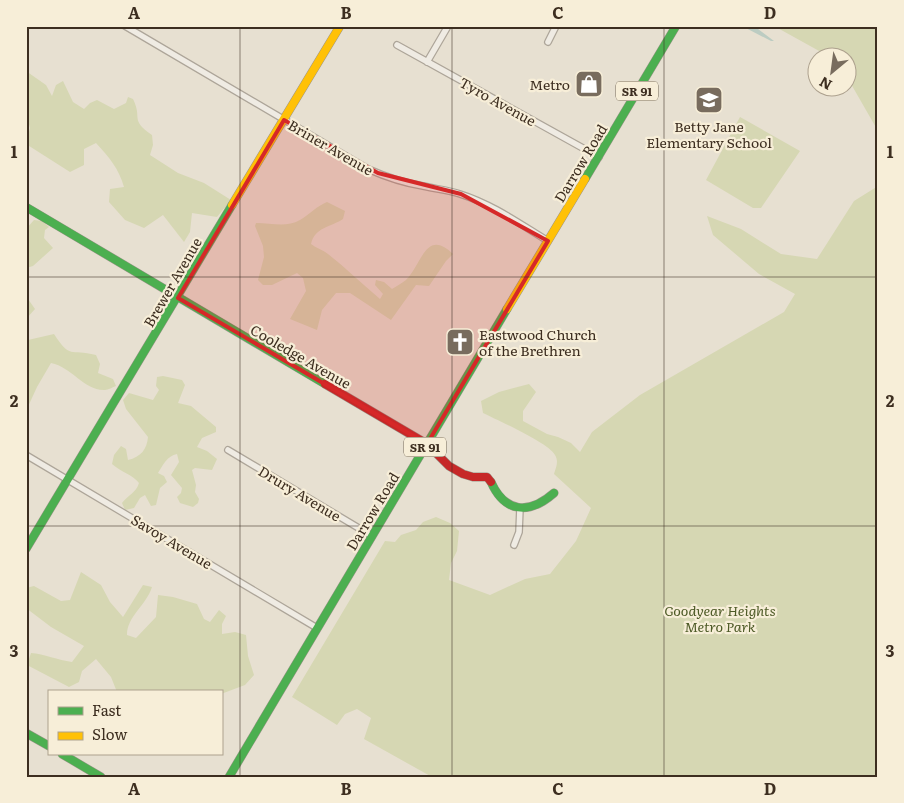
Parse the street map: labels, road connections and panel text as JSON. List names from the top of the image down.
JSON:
{
  "streets": {
    "street": [
      "SR 91",
      "Tyro Avenue",
      "Briner Avenue",
      "Darrow Road",
      "Brewer Avenue",
      "Cooledge Avenue",
      "Drury Avenue",
      "Savoy Avenue"
    ]
  },
  "crossings": [
    ["Tyro Avenue", "Darrow Road"],
    ["Briner Avenue", "Darrow Road"],
    ["Briner Avenue", "Brewer Avenue"],
    ["Darrow Road", "Cooledge Avenue"],
    ["Darrow Road", "Drury Avenue"],
    ["Darrow Road", "Savoy Avenue"],
    ["Brewer Avenue", "Cooledge Avenue"],
    ["Brewer Avenue", "Savoy Avenue"]
  ],
  "parks": ["Goodyear Heights Metro Park"],
  "places": {
    "shop": ["Metro"],
    "school or university": ["Betty Jane Elementary School"],
    "church": ["Eastwood Church of the Brethren"]
  },
  "legend": ["Fast", "Slow"],
  "north": "bottom left",
  "grid": {
    "columns": [
      "A",
      "B",
      "C",
      "D"
    ],
    "rows": ["1", "2", "3"]
  }
}
